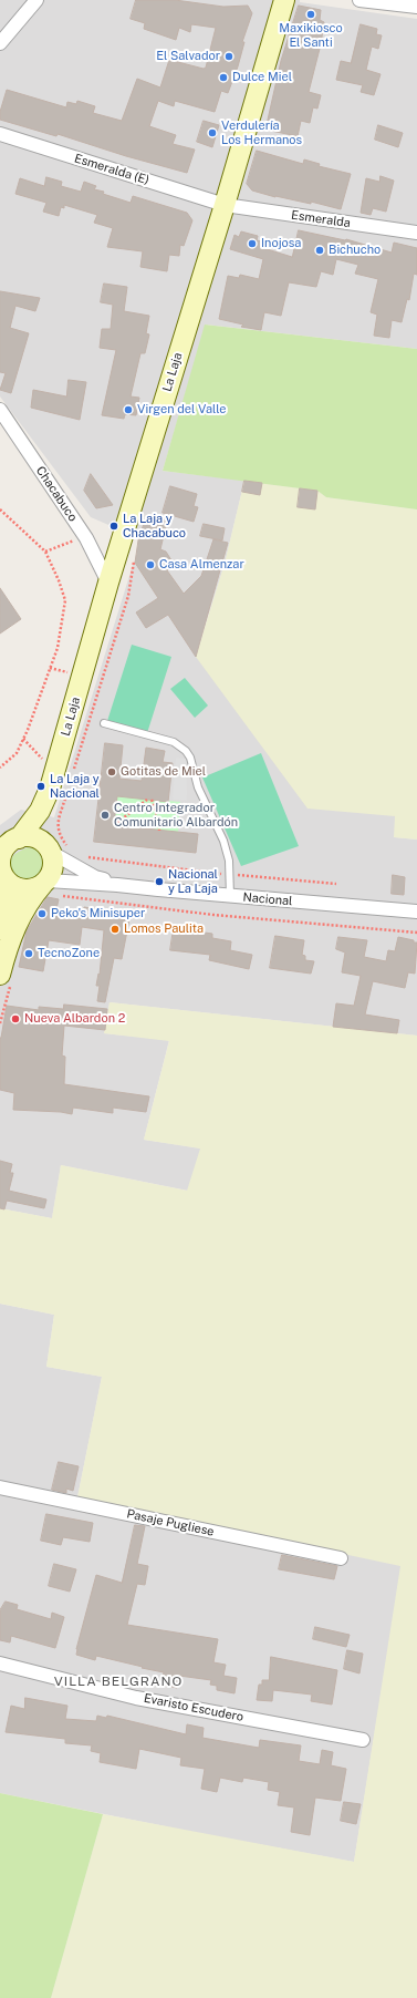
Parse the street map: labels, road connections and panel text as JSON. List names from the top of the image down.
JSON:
{
  "streets": {
    "main road": ["La Laja"],
    "street": [
      "Esmeralda (E)",
      "Esmeralda",
      "Chacabuco",
      "Nacional",
      "Pasaje Pugliese",
      "Evaristo Escudero"
    ]
  },
  "crossings": [
    ["Esmeralda (E)", "Esmeralda"],
    ["Esmeralda (E)", "La Laja"],
    ["Esmeralda", "La Laja"],
    ["La Laja", "Chacabuco"],
    ["La Laja", "Nacional"]
  ],
  "districts": ["VILLA BELGRANO"],
  "places": [
    "Maxikiosco El Santi",
    "El Salvador",
    "Dulce Miel",
    "Verdulería Los Hermanos",
    "Inojosa",
    "Bichucho",
    "Virgen del Valle",
    "La Laja y Chacabuco",
    "Casa Almenzar",
    "Gotitas de Miel",
    "La Laja y Nacional",
    "Centro Integrador Comunitario Albardón",
    "Nacional y La Laja",
    "Peko's Minisuper",
    "Lomos Paulita",
    "TecnoZone",
    "Nueva Albardon 2"
  ]
}
